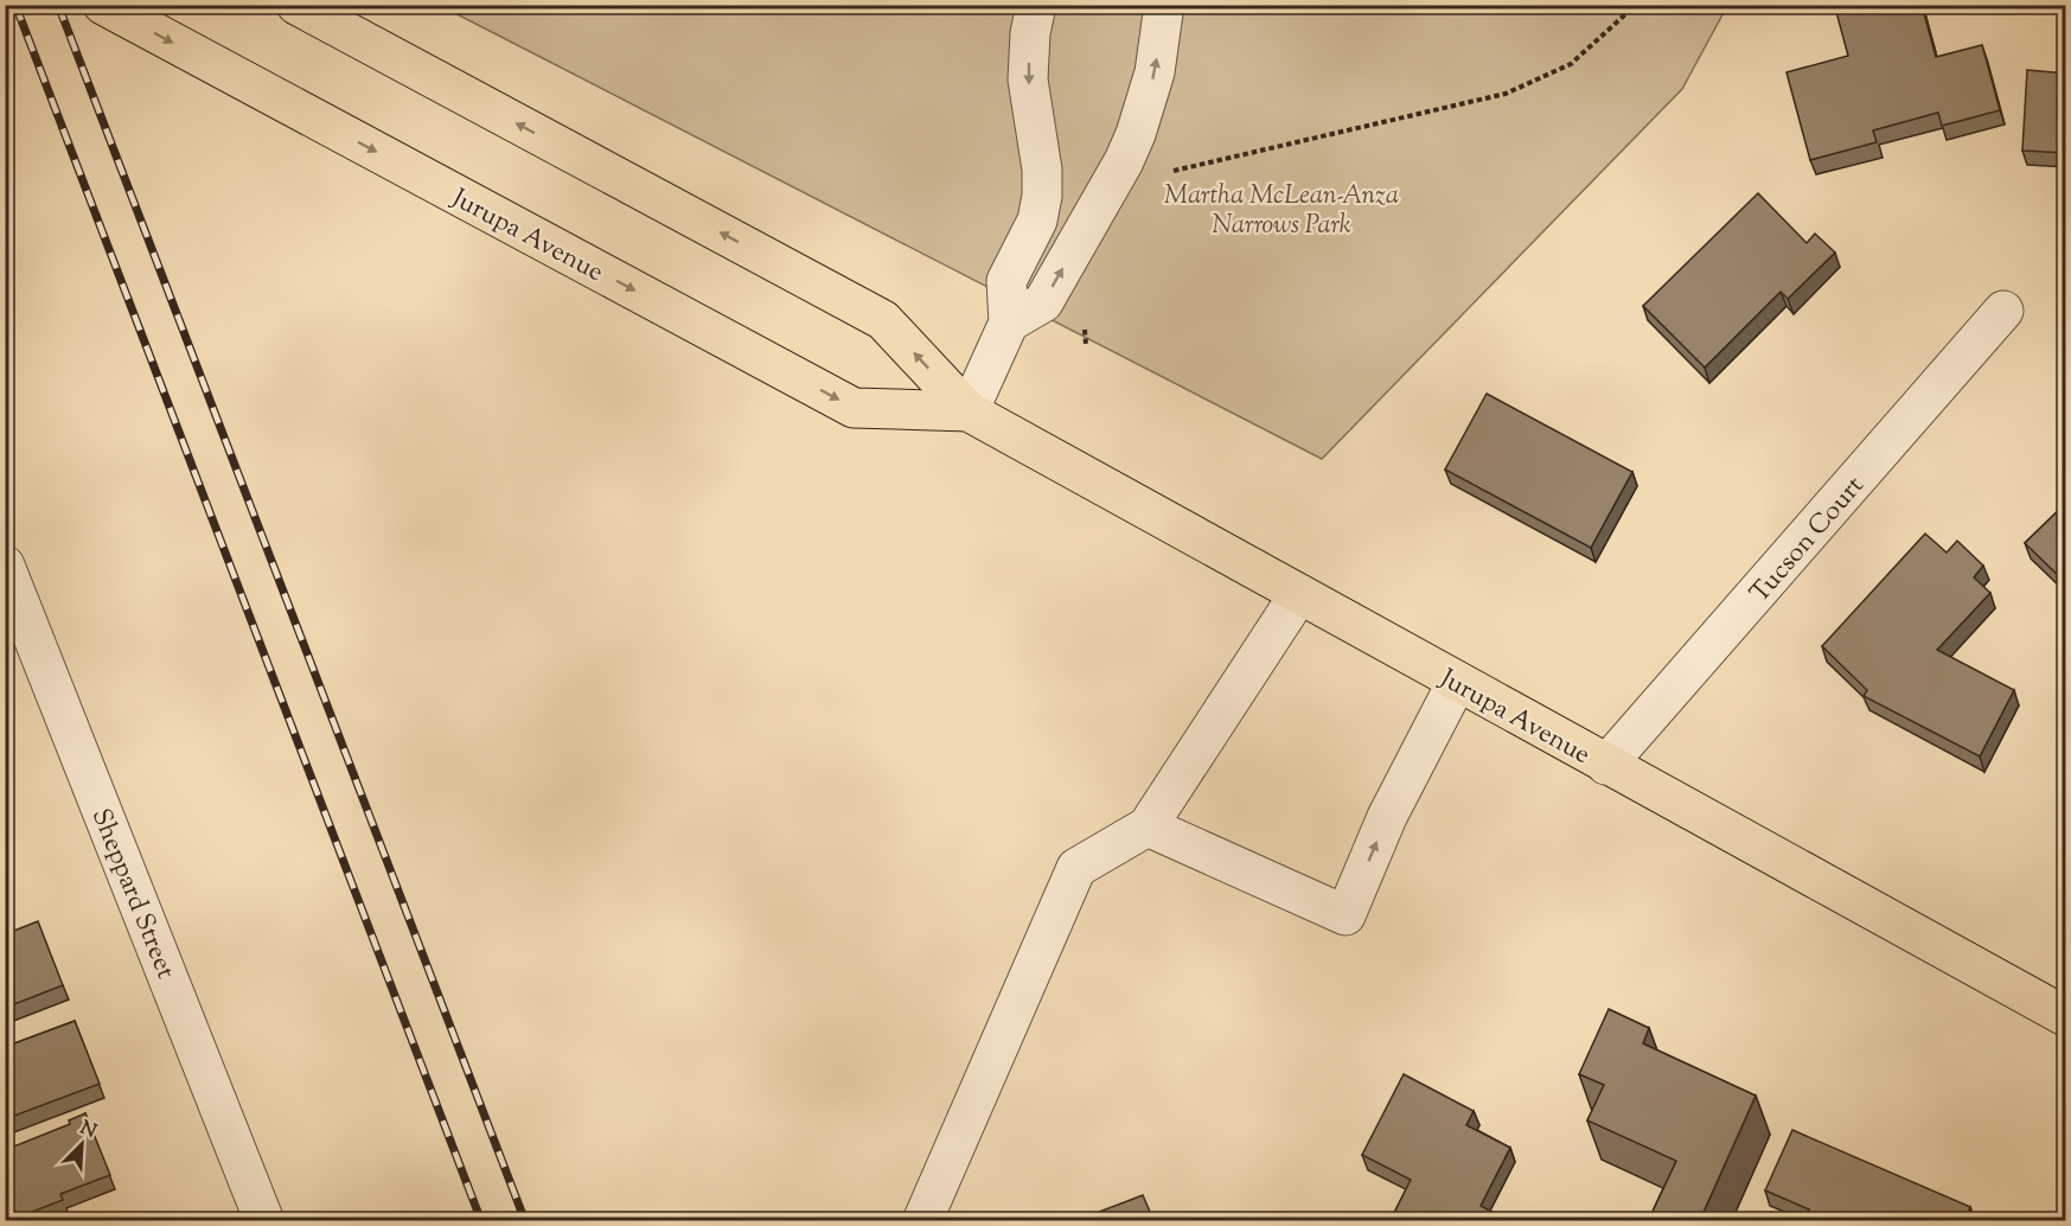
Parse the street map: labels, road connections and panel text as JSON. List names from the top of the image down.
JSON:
{
  "streets": {
    "main road": ["Jurupa Avenue"],
    "street": ["Tucson Court", "Sheppard Street"]
  },
  "crossings": [
    ["Jurupa Avenue", "Tucson Court"]
  ],
  "parks": ["Martha McLean-Anza Narrows Park"],
  "north": "top right"
}
